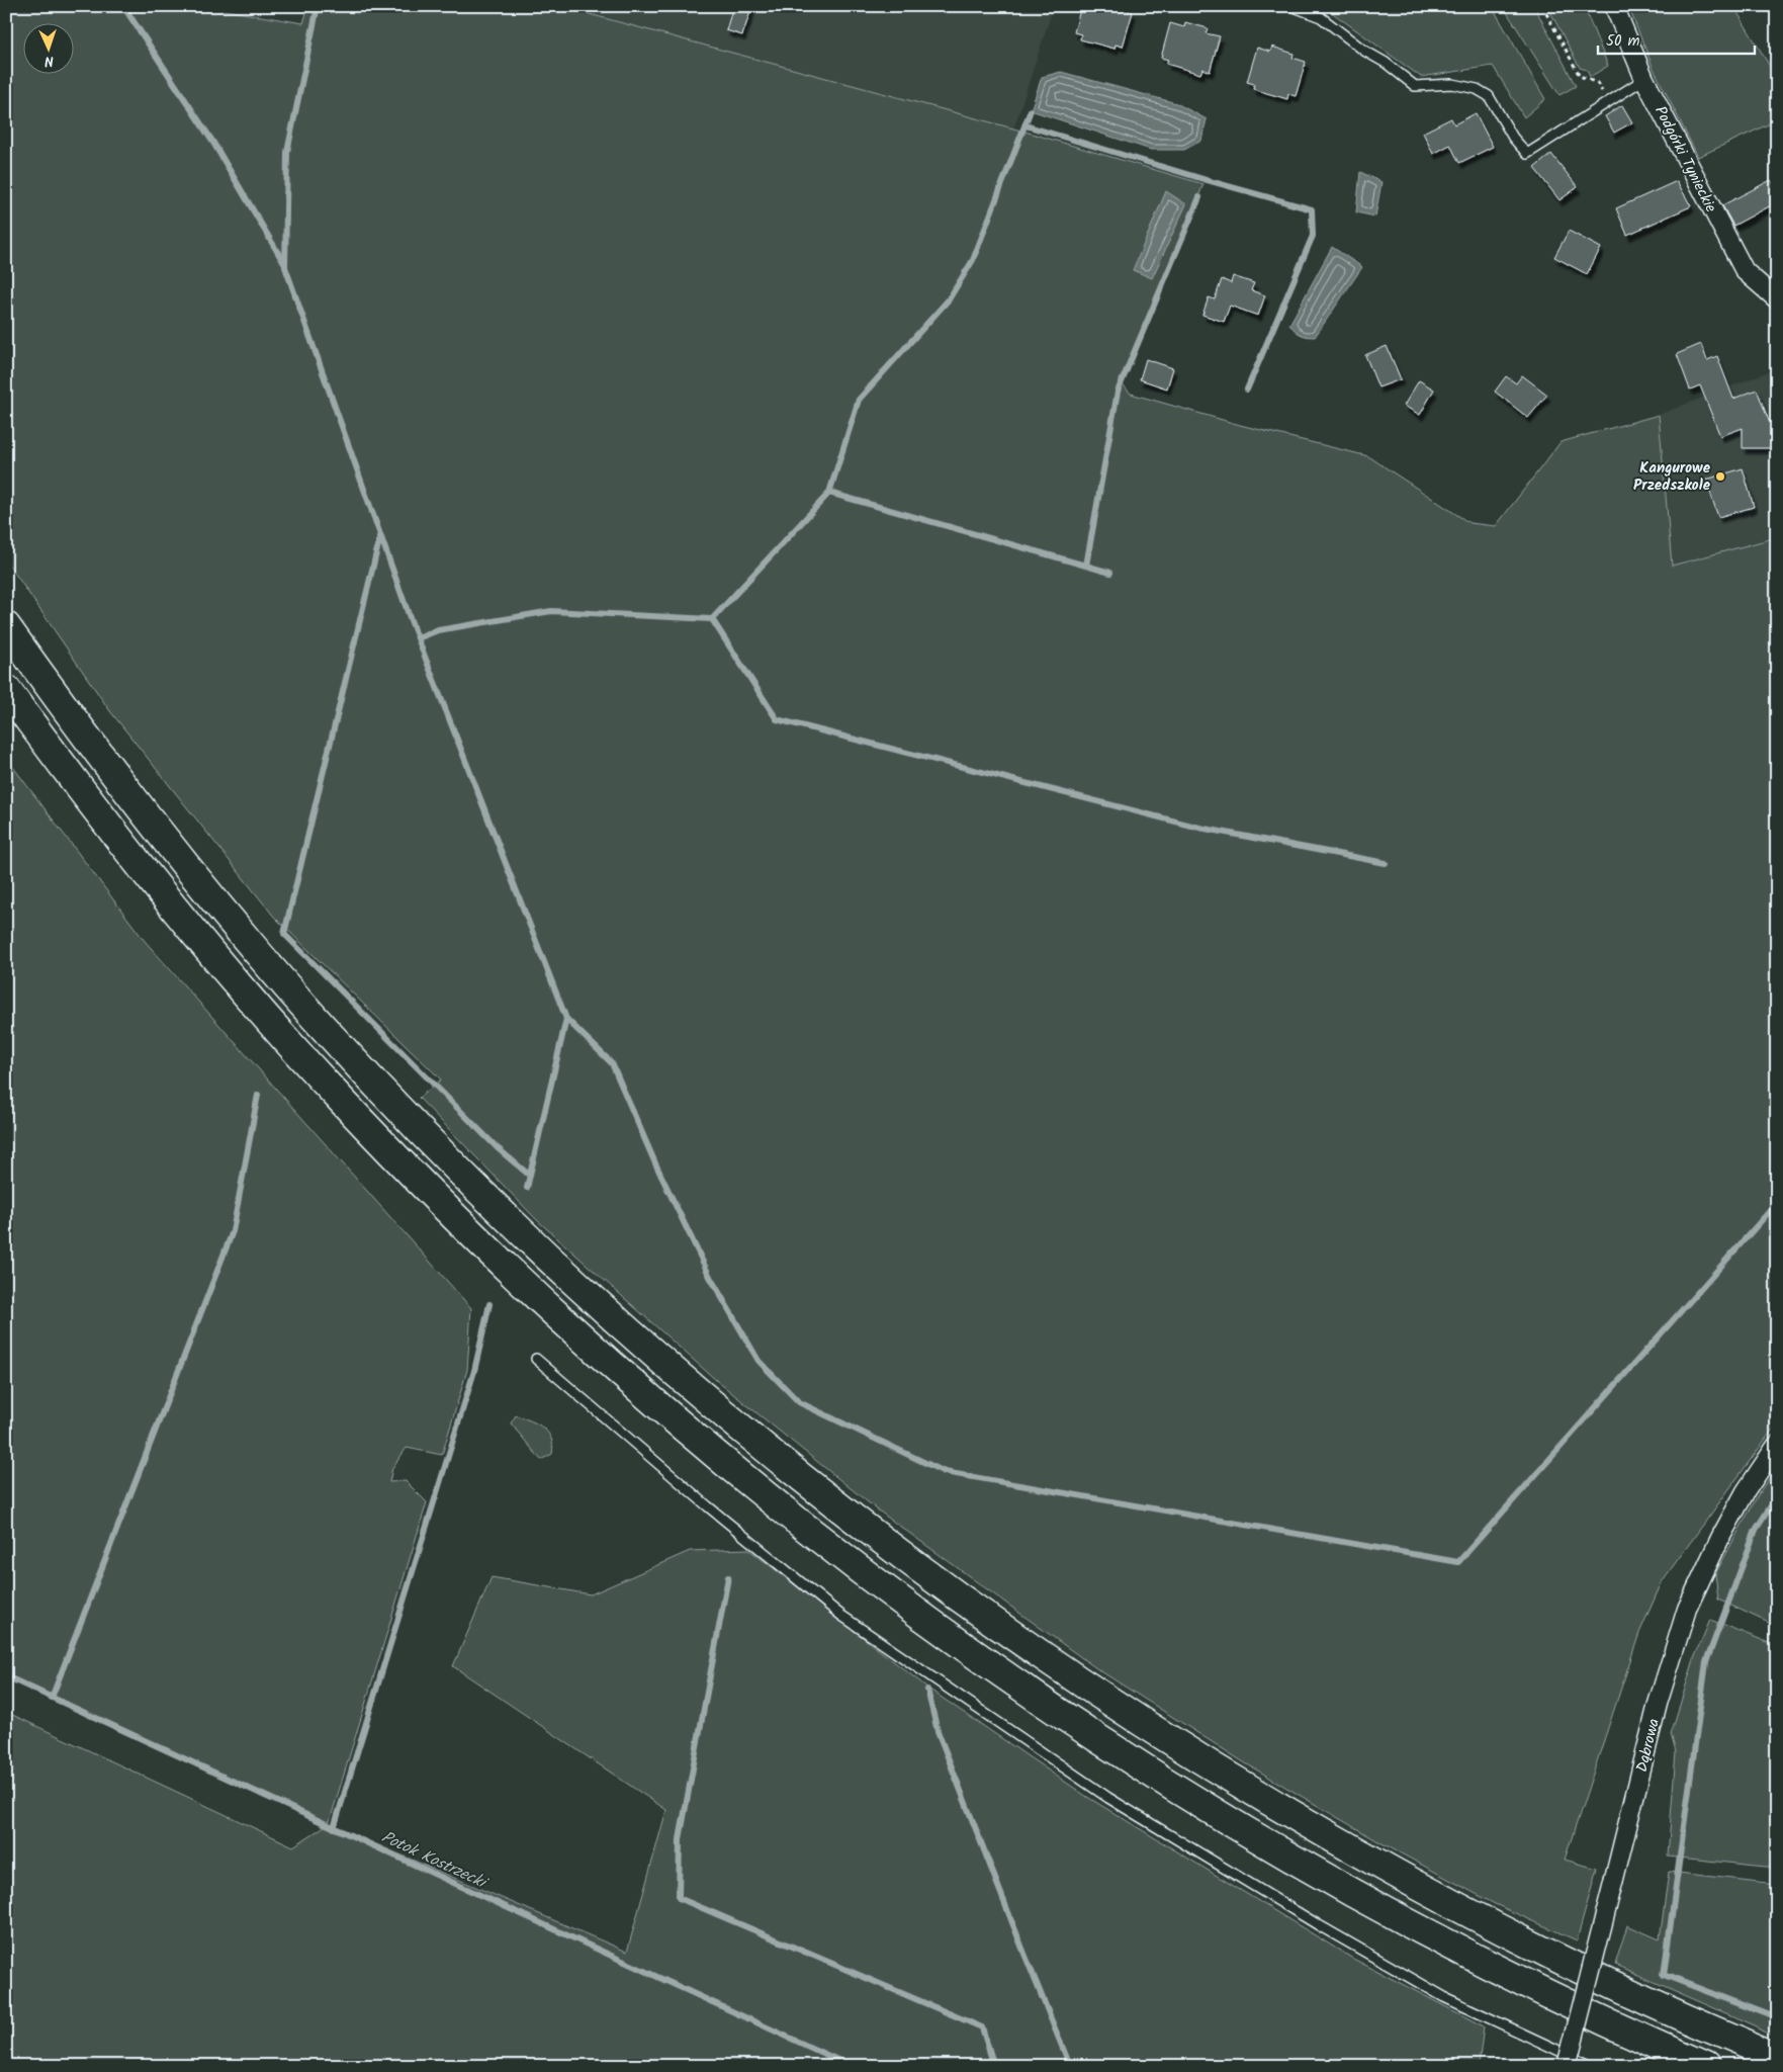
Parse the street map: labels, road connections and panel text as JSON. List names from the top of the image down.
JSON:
{
  "streets": {
    "street": ["Podgórki Tynieckie", "Dąbrowa"]
  },
  "water": ["Potok Kostrzecki"],
  "places": ["Kangurowe Przedszkole"],
  "scale_bar": "50 m",
  "north": "bottom"
}
